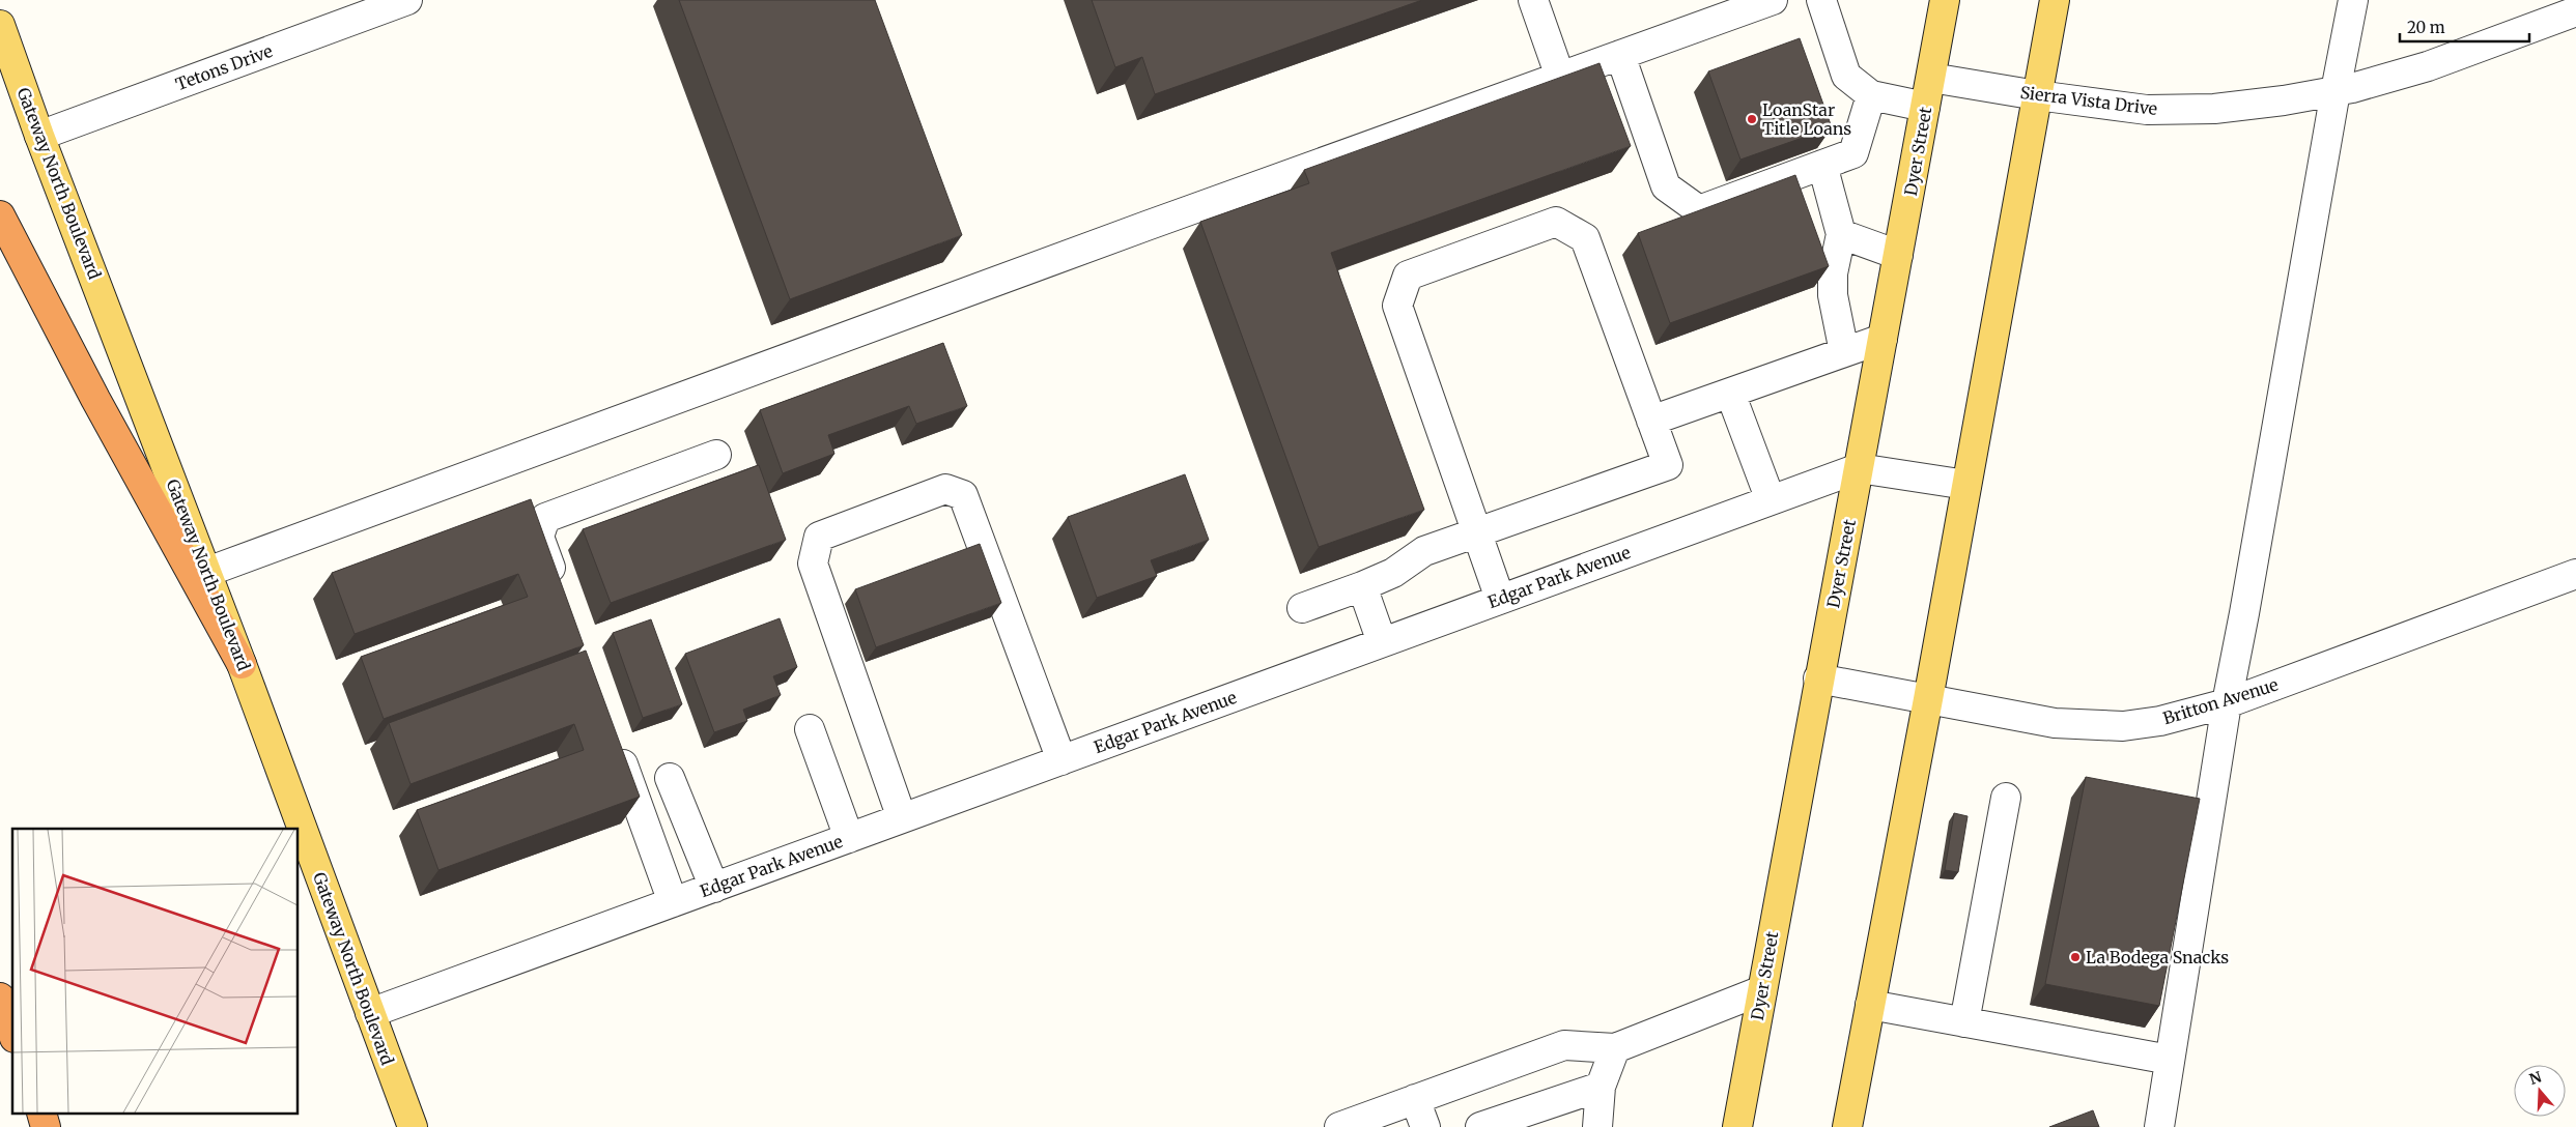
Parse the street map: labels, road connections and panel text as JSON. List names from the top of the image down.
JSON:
{
  "streets": {
    "main road": ["Dyer Street", "Gateway North Boulevard"],
    "street": [
      "Tetons Drive",
      "Sierra Vista Drive",
      "Edgar Park Avenue",
      "Britton Avenue"
    ]
  },
  "crossings": [
    ["Tetons Drive", "Gateway North Boulevard"],
    ["Sierra Vista Drive", "Dyer Street"],
    ["Dyer Street", "Edgar Park Avenue"],
    ["Dyer Street", "Britton Avenue"],
    ["Gateway North Boulevard", "Edgar Park Avenue"]
  ],
  "places": ["LoanStar Title Loans", "La Bodega Snacks"],
  "scale_bar": "20 m",
  "north": "top"
}
